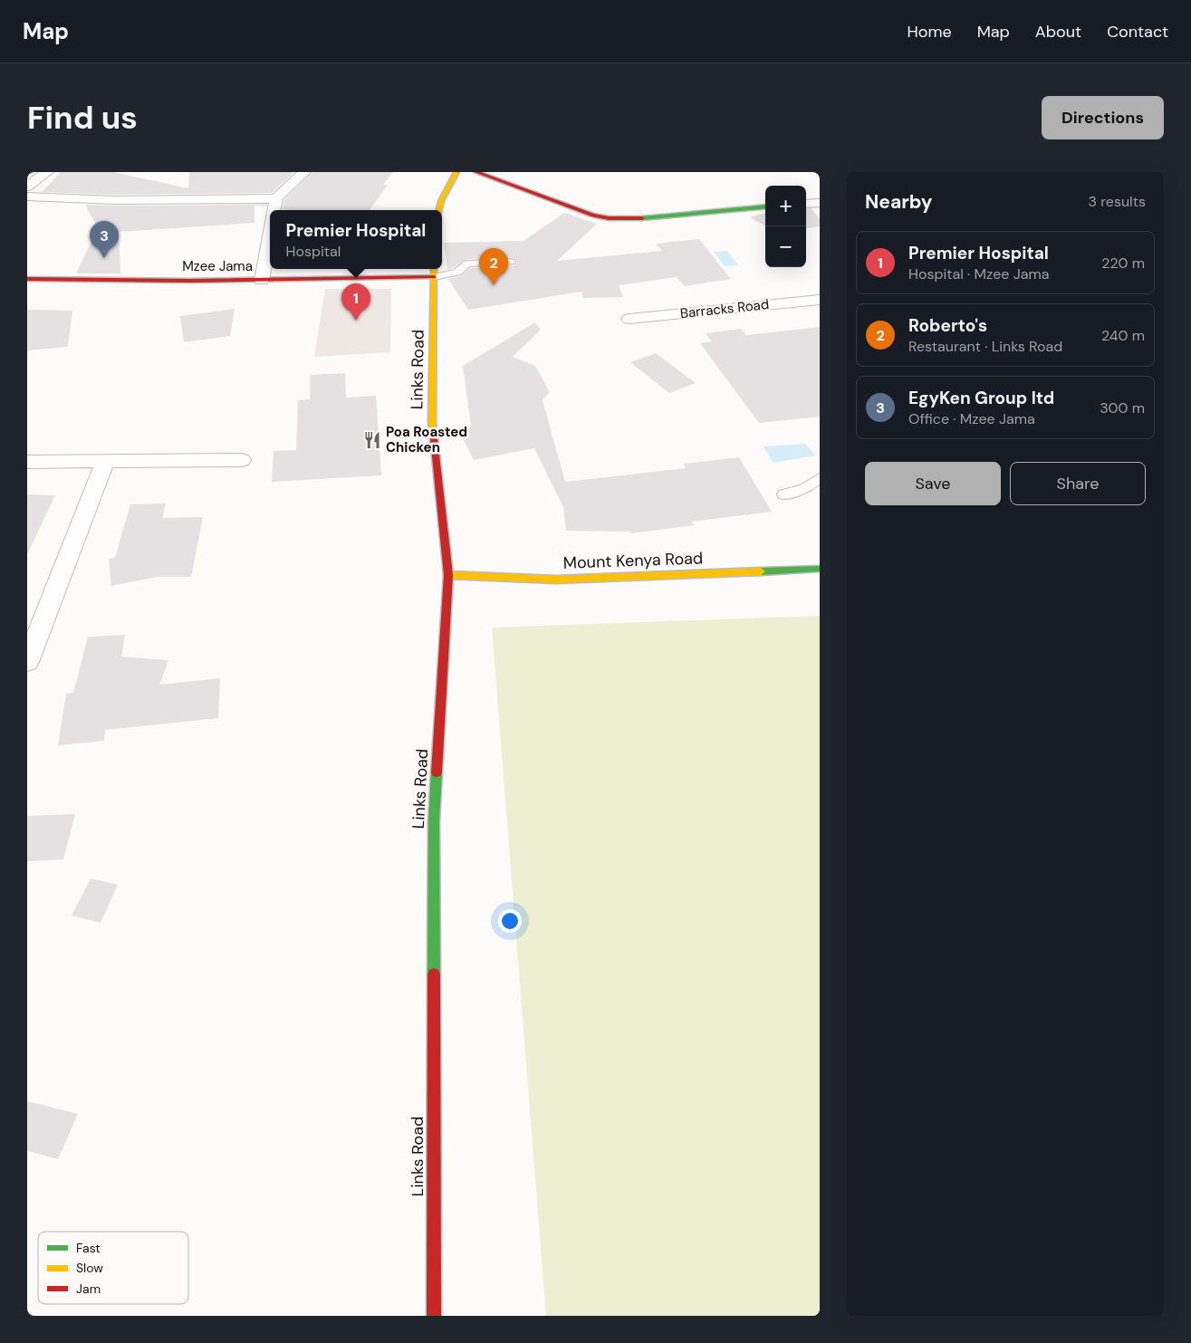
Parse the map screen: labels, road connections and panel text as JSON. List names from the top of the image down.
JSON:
{
  "streets": {
    "main road": ["Mzee Jama", "Links Road", "Mount Kenya Road"],
    "street": ["Barracks Road"]
  },
  "crossings": [
    ["Mzee Jama", "Links Road"],
    ["Links Road", "Mount Kenya Road"]
  ],
  "places": {
    "restaurant": ["Poa Roasted Chicken"]
  },
  "legend": ["Fast", "Slow", "Jam"],
  "page": {
    "header": "Map",
    "nav": [
      "Home",
      "Map",
      "About",
      "Contact"
    ],
    "buttons": [
      "Directions",
      ["Save", "Share"]
    ],
    "title": "Find us",
    "heading": ["Nearby", "3 results"],
    "map_buttons": ["+", "−"],
    "popup": ["Premier Hospital", "Hospital"],
    "pins": ["3", "2", "1"],
    "list": [
      {
        "mark": "1",
        "name": "Premier Hospital",
        "note": "Hospital · Mzee Jama",
        "value": "220 m"
      },
      {
        "mark": "2",
        "name": "Roberto's",
        "note": "Restaurant · Links Road",
        "value": "240 m"
      },
      {
        "mark": "3",
        "name": "EgyKen Group ltd",
        "note": "Office · Mzee Jama",
        "value": "300 m"
      }
    ]
  }
}
